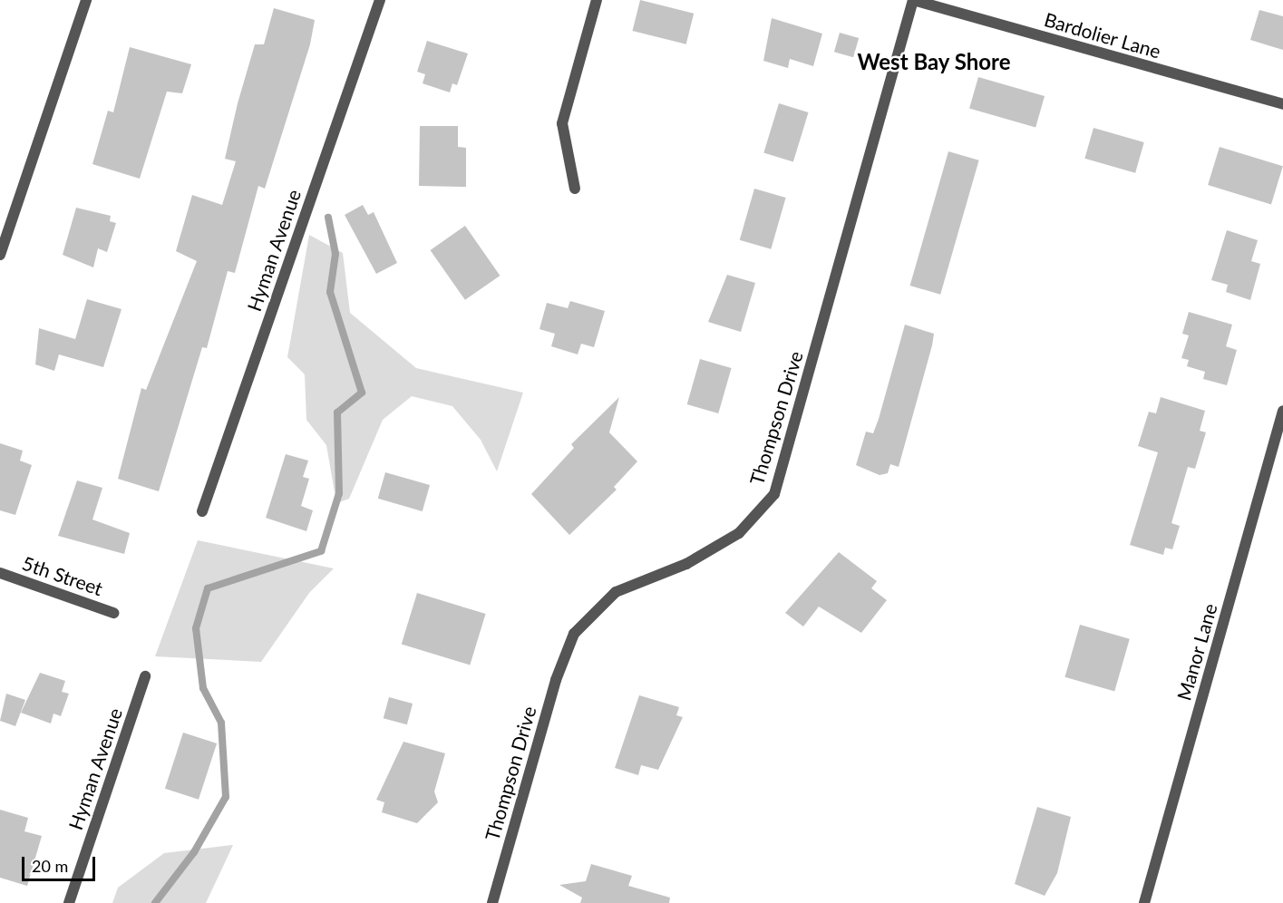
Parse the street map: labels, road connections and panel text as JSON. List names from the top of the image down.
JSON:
{
  "streets": {
    "street": [
      "Bardolier Lane",
      "Hyman Avenue",
      "Thompson Drive",
      "5th Street",
      "Manor Lane"
    ]
  },
  "crossings": [
    ["Bardolier Lane", "Thompson Drive"]
  ],
  "districts": ["West Bay Shore"],
  "scale_bar": "20 m"
}
